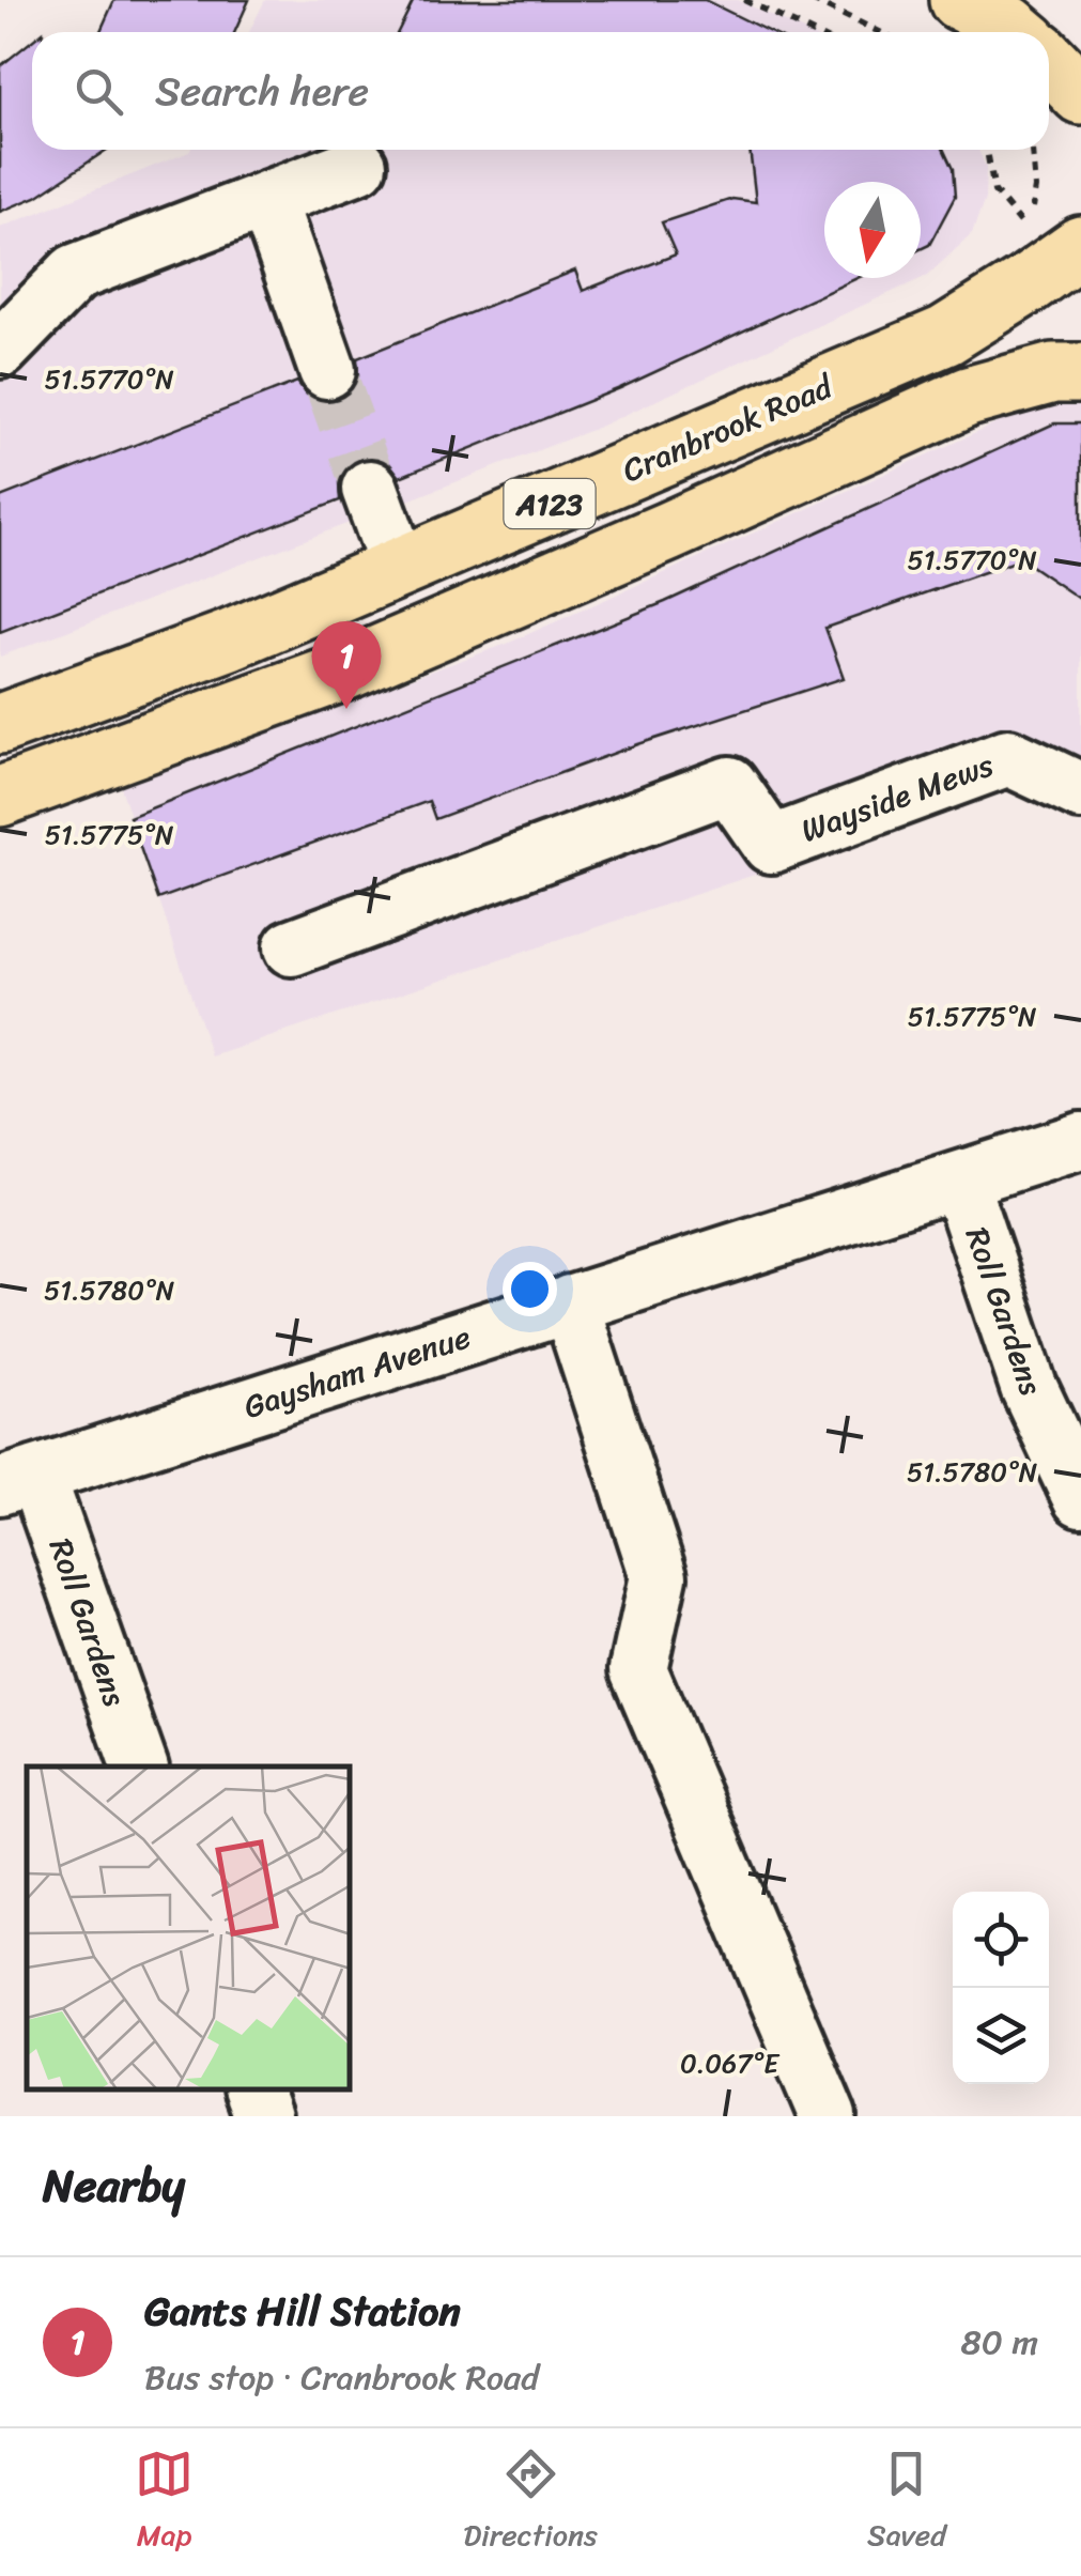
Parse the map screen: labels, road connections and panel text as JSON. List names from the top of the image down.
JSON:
{
  "streets": {
    "main road": ["Cranbrook Road", "A123"],
    "street": ["Wayside Mews", "Roll Gardens", "Gaysham Avenue"]
  },
  "crossings": [
    ["Roll Gardens", "Gaysham Avenue"]
  ],
  "north": "bottom",
  "page": {
    "search": "Search here",
    "pins": "1",
    "heading": "Nearby",
    "list": [
      {
        "mark": "1",
        "name": "Gants Hill Station",
        "note": "Bus stop · Cranbrook Road",
        "value": "80 m"
      }
    ],
    "nav": ["Map", "Directions", "Saved"]
  },
  "coordinates": [
    "51.5770°N",
    "51.5775°N",
    "51.5780°N",
    "0.067°E"
  ]
}
